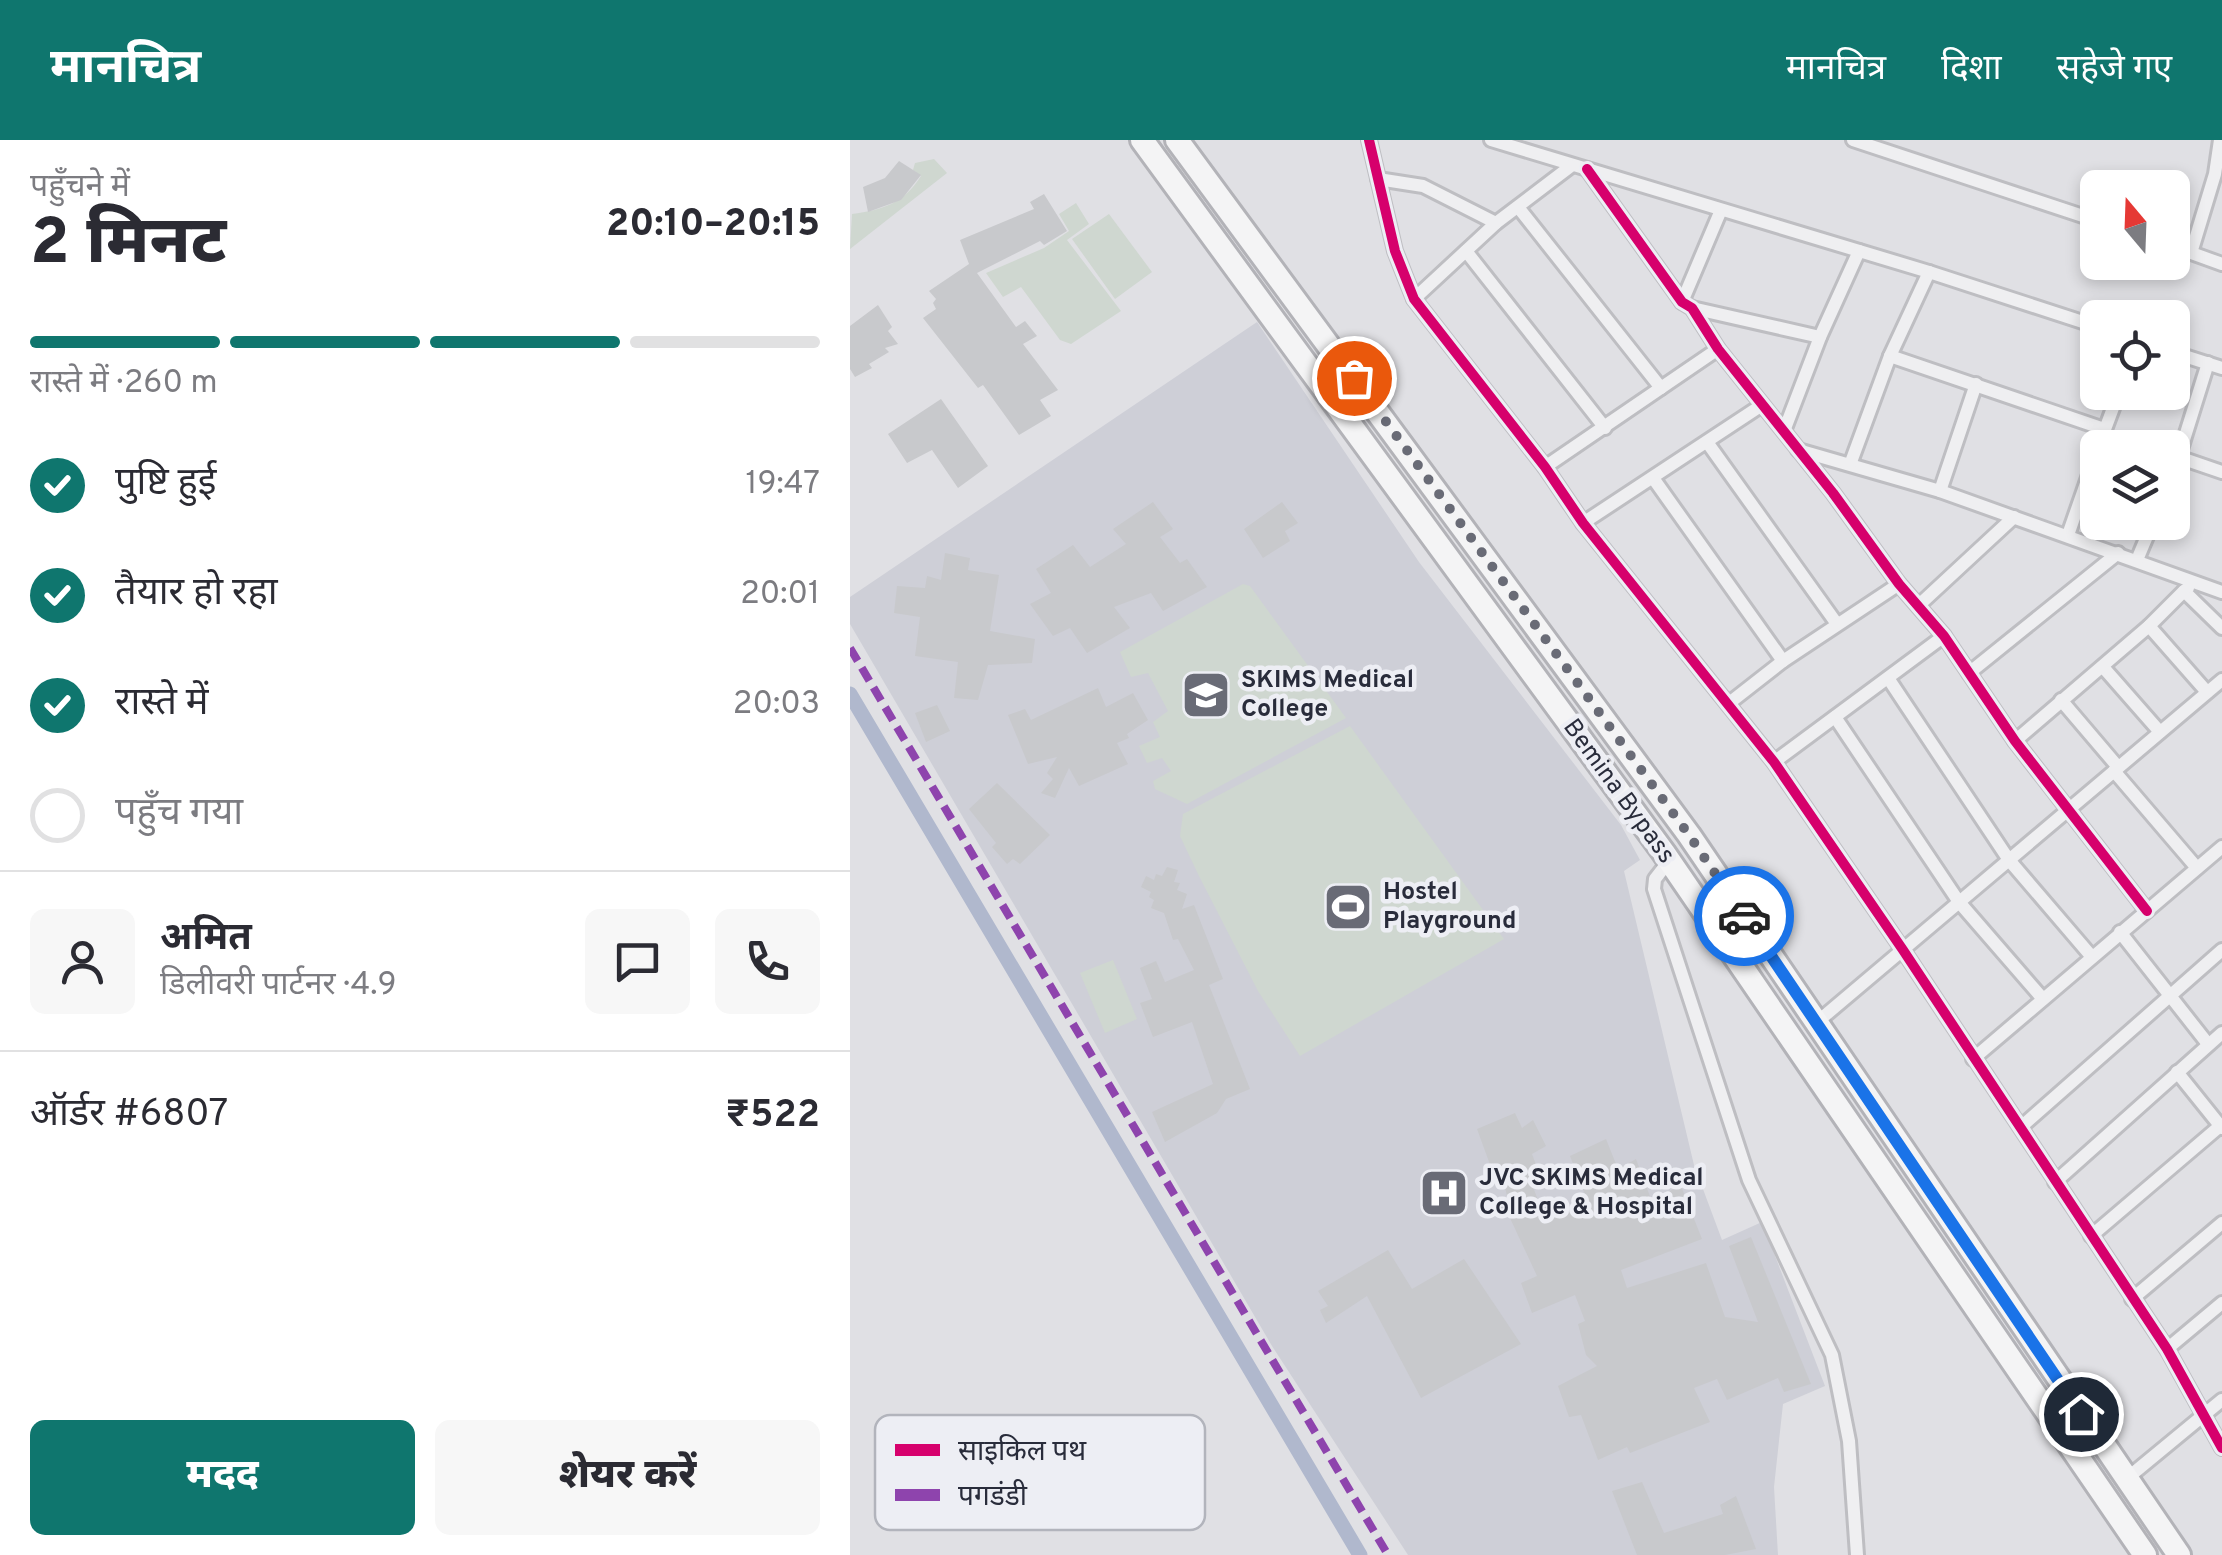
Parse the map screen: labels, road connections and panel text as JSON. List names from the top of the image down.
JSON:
{
  "streets": {
    "highway": ["Bemina Bypass"]
  },
  "places": {
    "school or university": ["SKIMS Medical College"],
    "sports": ["Hostel Playground"],
    "hospital": ["JVC SKIMS Medical College & Hospital"]
  },
  "legend": ["साइकिल पथ", "पगडंडी"],
  "north": "top",
  "page": {
    "header": "मानचित्र",
    "nav": ["मानचित्र", "दिशा", "सहेजे गए"],
    "heading": ["2 मिनट", "पहुँचने में", "20:10–20:15"],
    "panel": [
      "अमित",
      "डिलीवरी पार्टनर · 4.9",
      "ऑर्डर #6807",
      "₹522"
    ],
    "bar": "रास्ते में · 260 m",
    "list": [
      ["पुष्टि हुई", "19:47"],
      ["तैयार हो रहा", "20:01"],
      ["रास्ते में", "20:03"],
      "पहुँच गया"
    ],
    "buttons": ["मदद", "शेयर करें"]
  }
}
